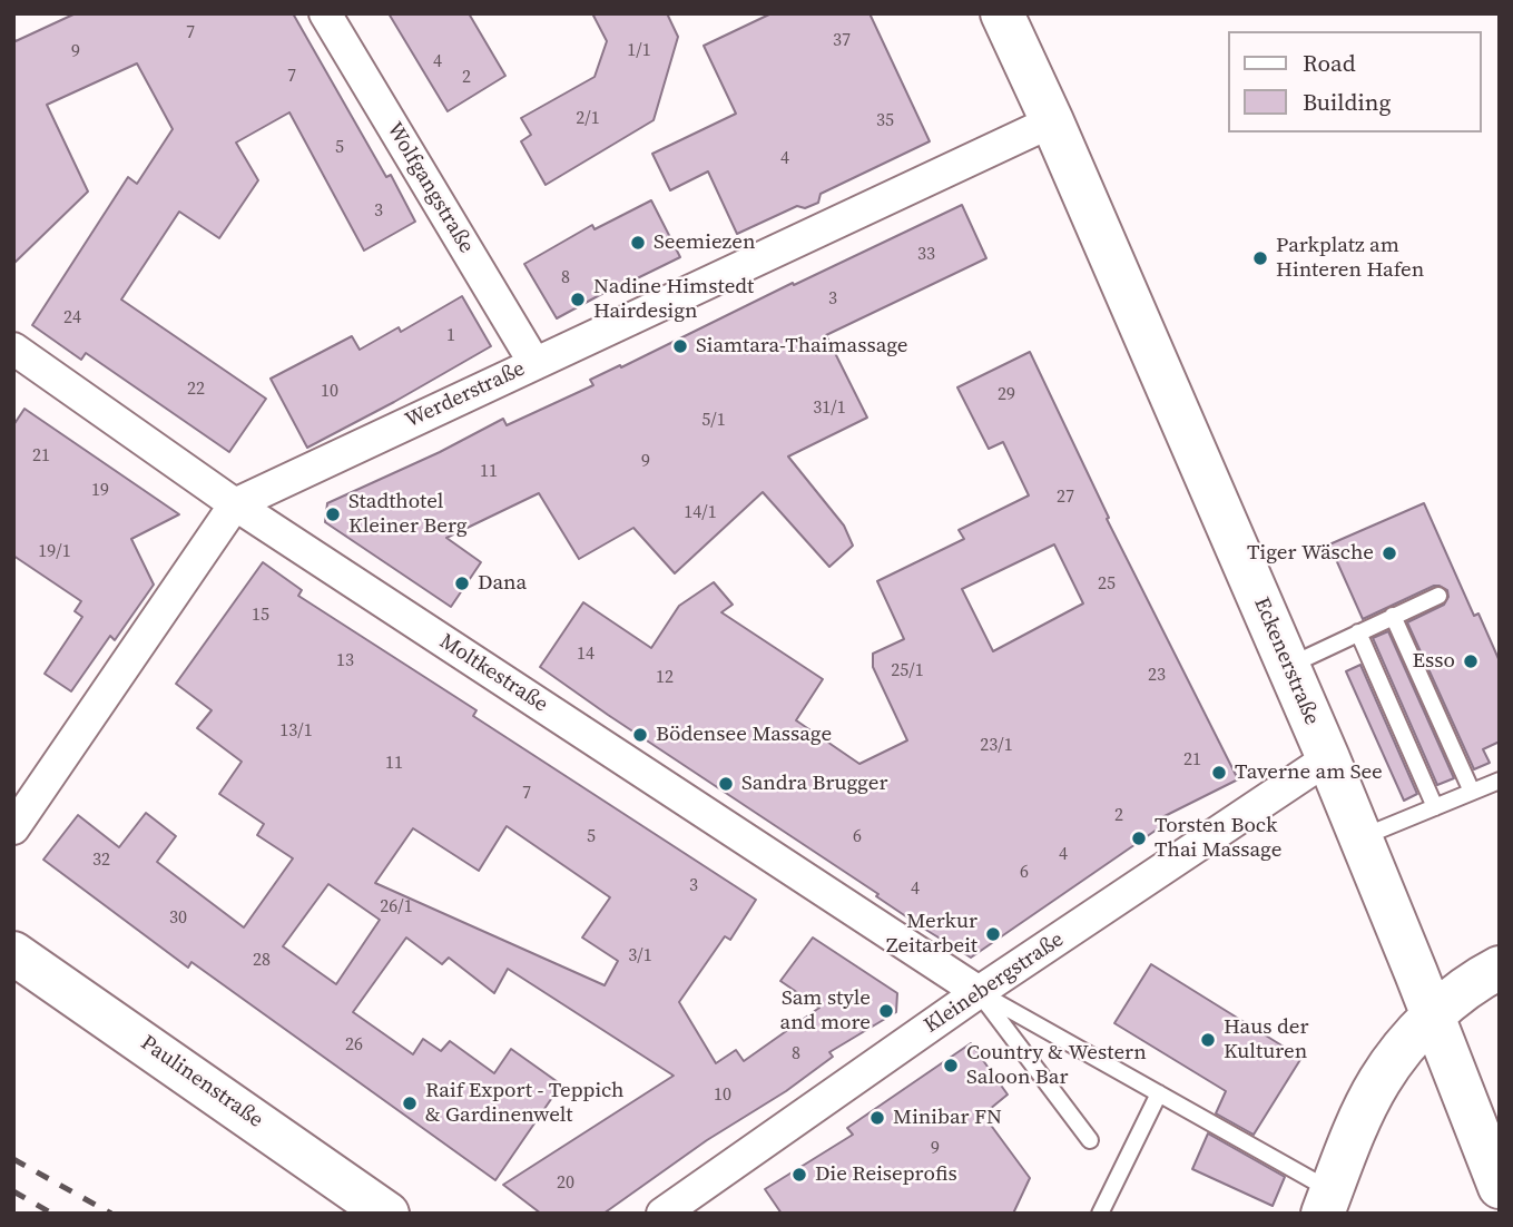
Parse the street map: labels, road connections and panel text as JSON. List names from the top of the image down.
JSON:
{
  "streets": {
    "main road": ["Eckenerstraße", "Paulinenstraße"],
    "street": [
      "Wolfgangstraße",
      "Werderstraße",
      "Moltkestraße",
      "Kleinebergstraße"
    ]
  },
  "crossings": [
    ["Wolfgangstraße", "Werderstraße"],
    ["Werderstraße", "Eckenerstraße"],
    ["Werderstraße", "Moltkestraße"],
    ["Eckenerstraße", "Kleinebergstraße"],
    ["Moltkestraße", "Kleinebergstraße"]
  ],
  "places": [
    "Seemiezen",
    "Parkplatz am Hinteren Hafen",
    "Nadine Himstedt Hairdesign",
    "Siamtara-Thaimassage",
    "Stadthotel Kleiner Berg",
    "Tiger Wäsche",
    "Dana",
    "Esso",
    "Bödensee Massage",
    "Taverne am See",
    "Sandra Brugger",
    "Torsten Bock Thai Massage",
    "Merkur Zeitarbeit",
    "Sam style and more",
    "Haus der Kulturen",
    "Country & Western Saloon Bar",
    "Raif Export - Teppich & Gardinenwelt",
    "Minibar FN",
    "Die Reiseprofis"
  ],
  "house_numbers": [
    "7",
    "37",
    "1/1",
    "9",
    "4",
    "7",
    "2",
    "2/1",
    "35",
    "5",
    "4",
    "3",
    "33",
    "8",
    "3",
    "24",
    "1",
    "22",
    "10",
    "29",
    "31/1",
    "5/1",
    "21",
    "9",
    "11",
    "19",
    "27",
    "14/1",
    "19/1",
    "25",
    "15",
    "14",
    "13",
    "25/1",
    "23",
    "12",
    "13/1",
    "23/1",
    "21",
    "11",
    "7",
    "2",
    "5",
    "6",
    "4",
    "32",
    "6",
    "3",
    "4",
    "26/1",
    "30",
    "3/1",
    "28",
    "26",
    "8",
    "10",
    "9",
    "20"
  ],
  "legend": ["Road", "Building"]
}
